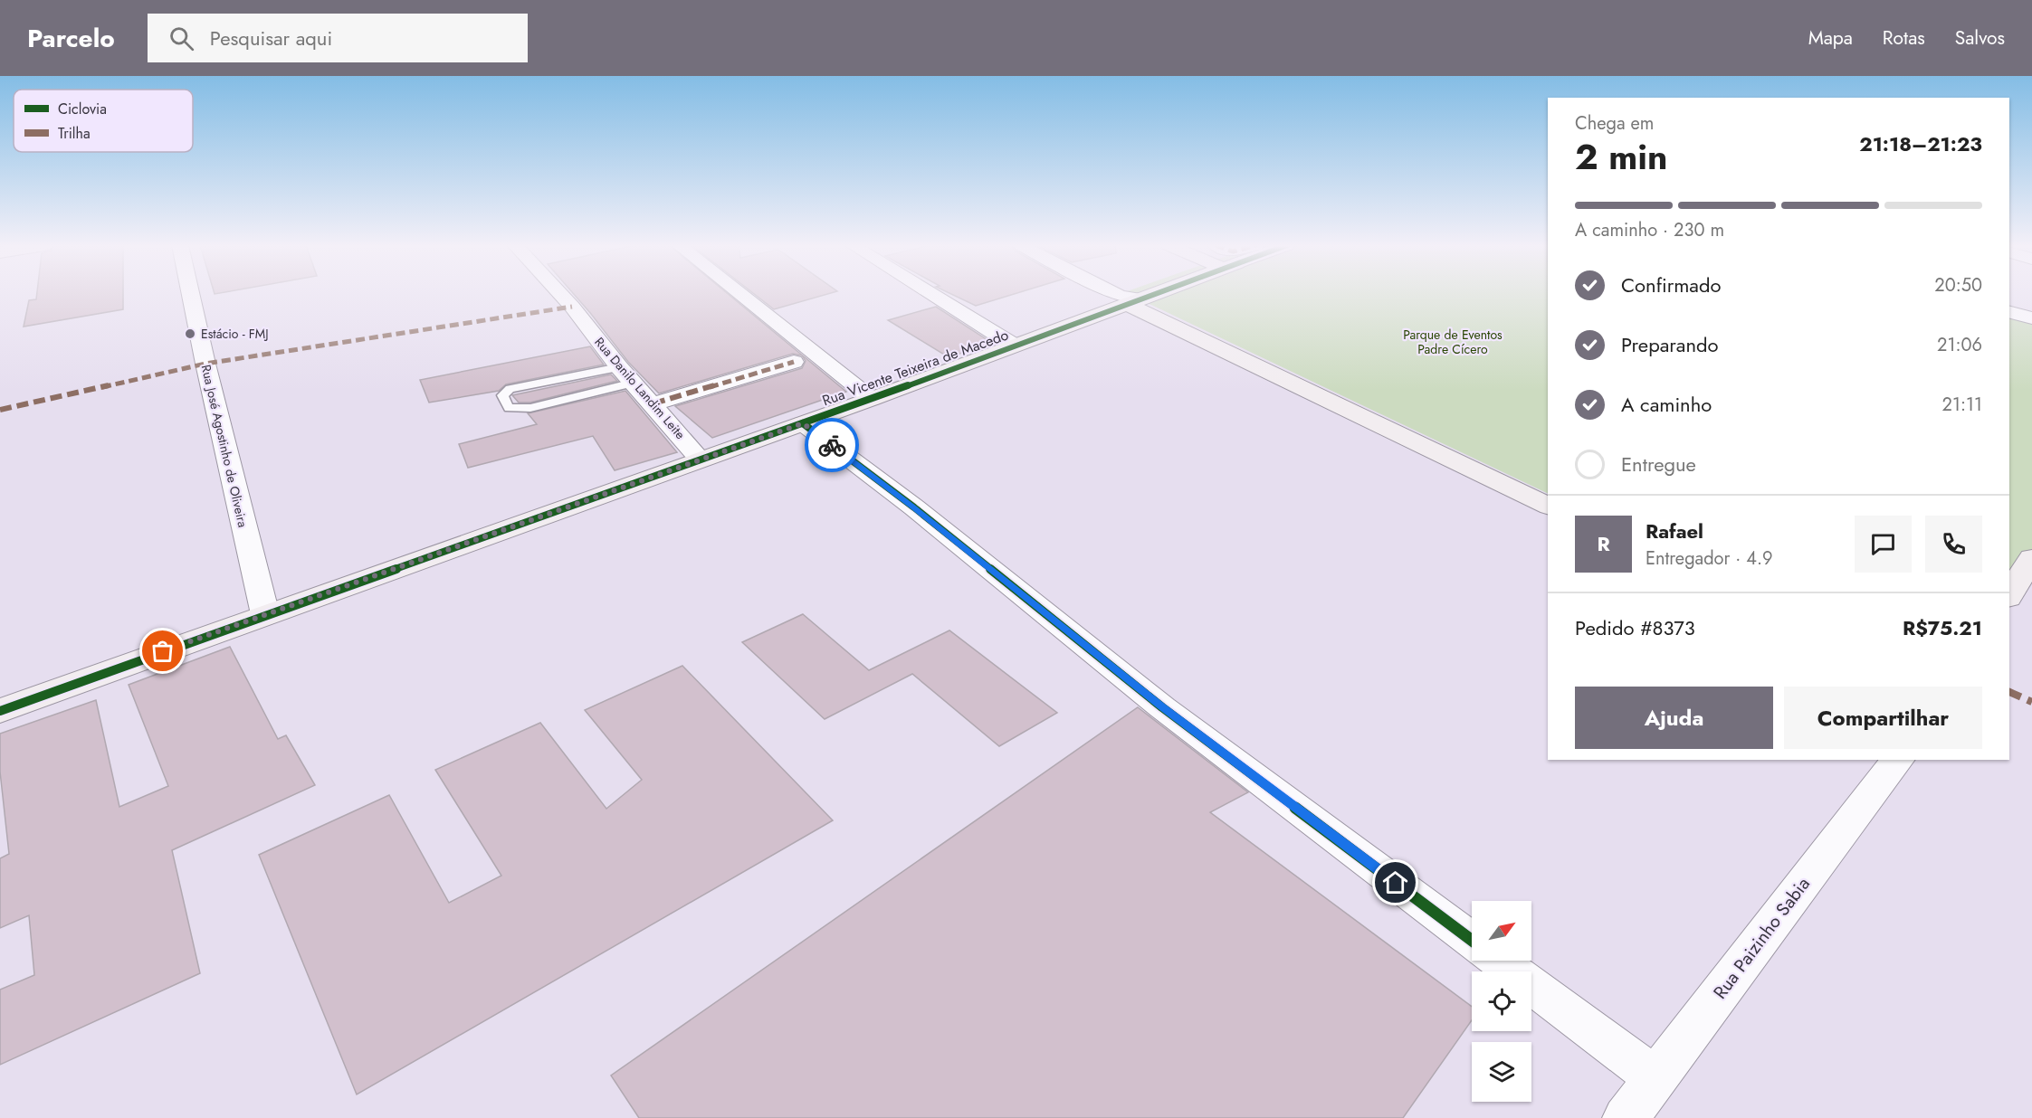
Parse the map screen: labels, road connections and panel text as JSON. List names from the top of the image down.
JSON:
{
  "streets": {
    "street": [
      "Rua Vicente Teixeira de Macedo",
      "Rua Danilo Landim Leite",
      "Rua José Agostinho de Oliveira",
      "Rua Paizinho Sabia"
    ]
  },
  "crossings": [
    ["Rua Vicente Teixeira de Macedo", "Rua Danilo Landim Leite"],
    ["Rua Vicente Teixeira de Macedo", "Rua José Agostinho de Oliveira"]
  ],
  "parks": ["Parque de Eventos Padre Cícero"],
  "places": ["Estácio - FMJ"],
  "legend": ["Ciclovia", "Trilha"],
  "north": "top right",
  "page": {
    "header": "Parcelo",
    "search": "Pesquisar aqui",
    "nav": ["Mapa", "Rotas", "Salvos"],
    "heading": ["2 min", "Chega em", "21:18–21:23"],
    "panel": [
      "Rafael",
      "Entregador · 4.9",
      "Pedido #8373",
      "R$75.21"
    ],
    "bar": "A caminho · 230 m",
    "list": [
      ["Confirmado", "20:50"],
      ["Preparando", "21:06"],
      ["A caminho", "21:11"],
      "Entregue"
    ],
    "round": "R",
    "buttons": ["Ajuda", "Compartilhar"]
  }
}
